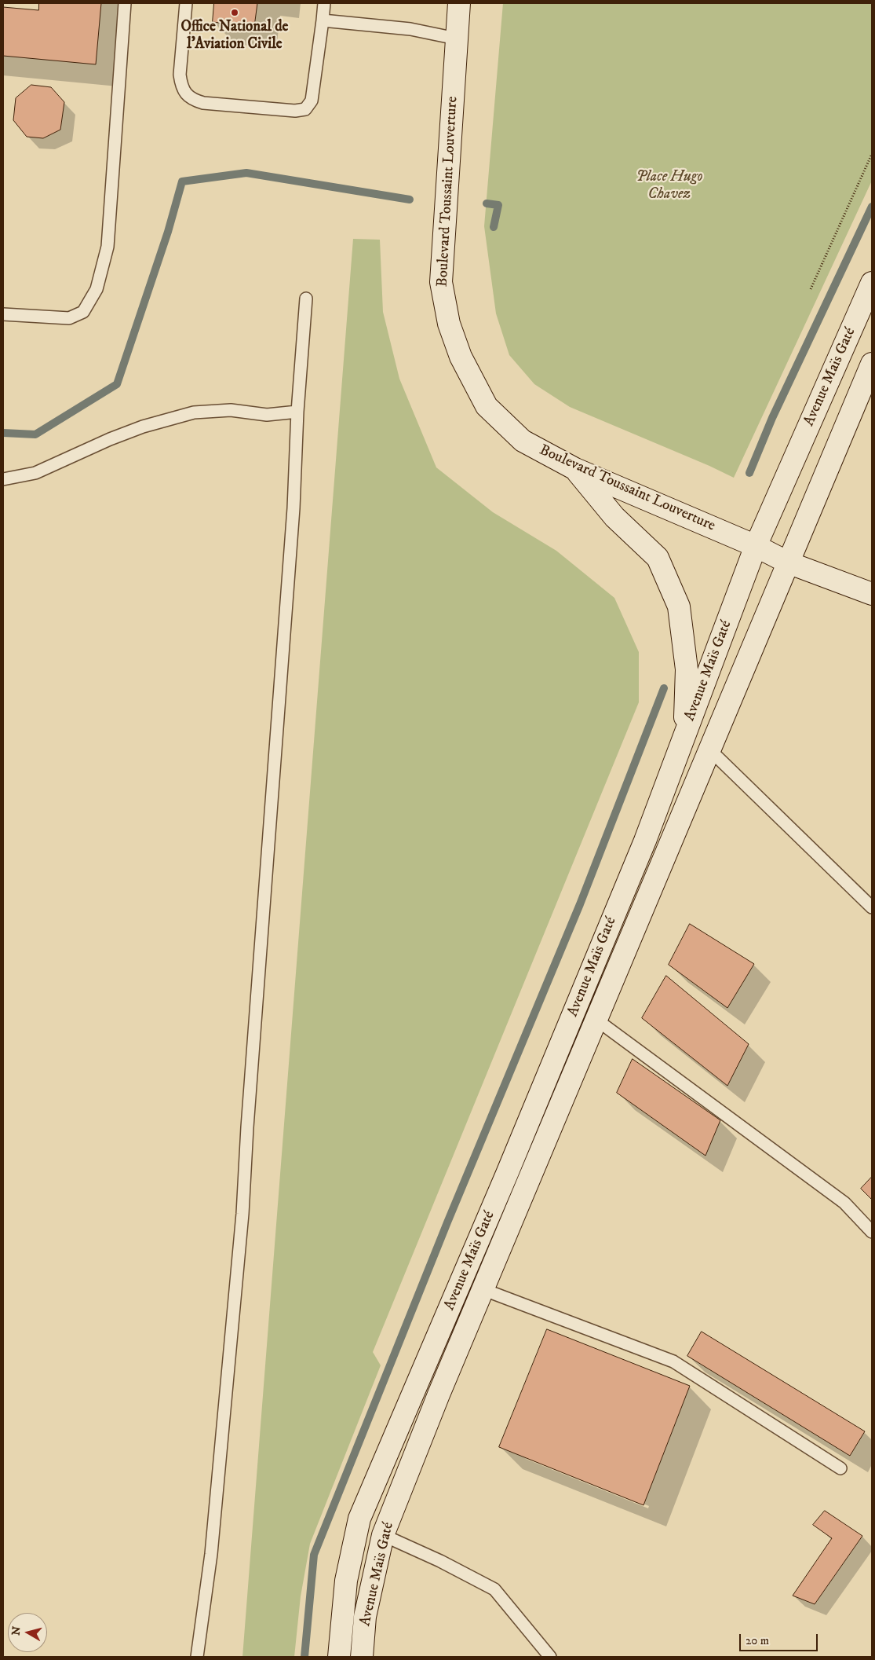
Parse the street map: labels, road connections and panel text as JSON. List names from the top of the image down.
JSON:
{
  "streets": {
    "main road": ["Boulevard Toussaint Louverture", "Avenue Maïs Gaté"]
  },
  "crossings": [
    ["Boulevard Toussaint Louverture", "Avenue Maïs Gaté"]
  ],
  "parks": ["Place Hugo Chavez"],
  "places": ["Office National de l'Aviation Civile"],
  "scale_bar": "20 m",
  "north": "left"
}
